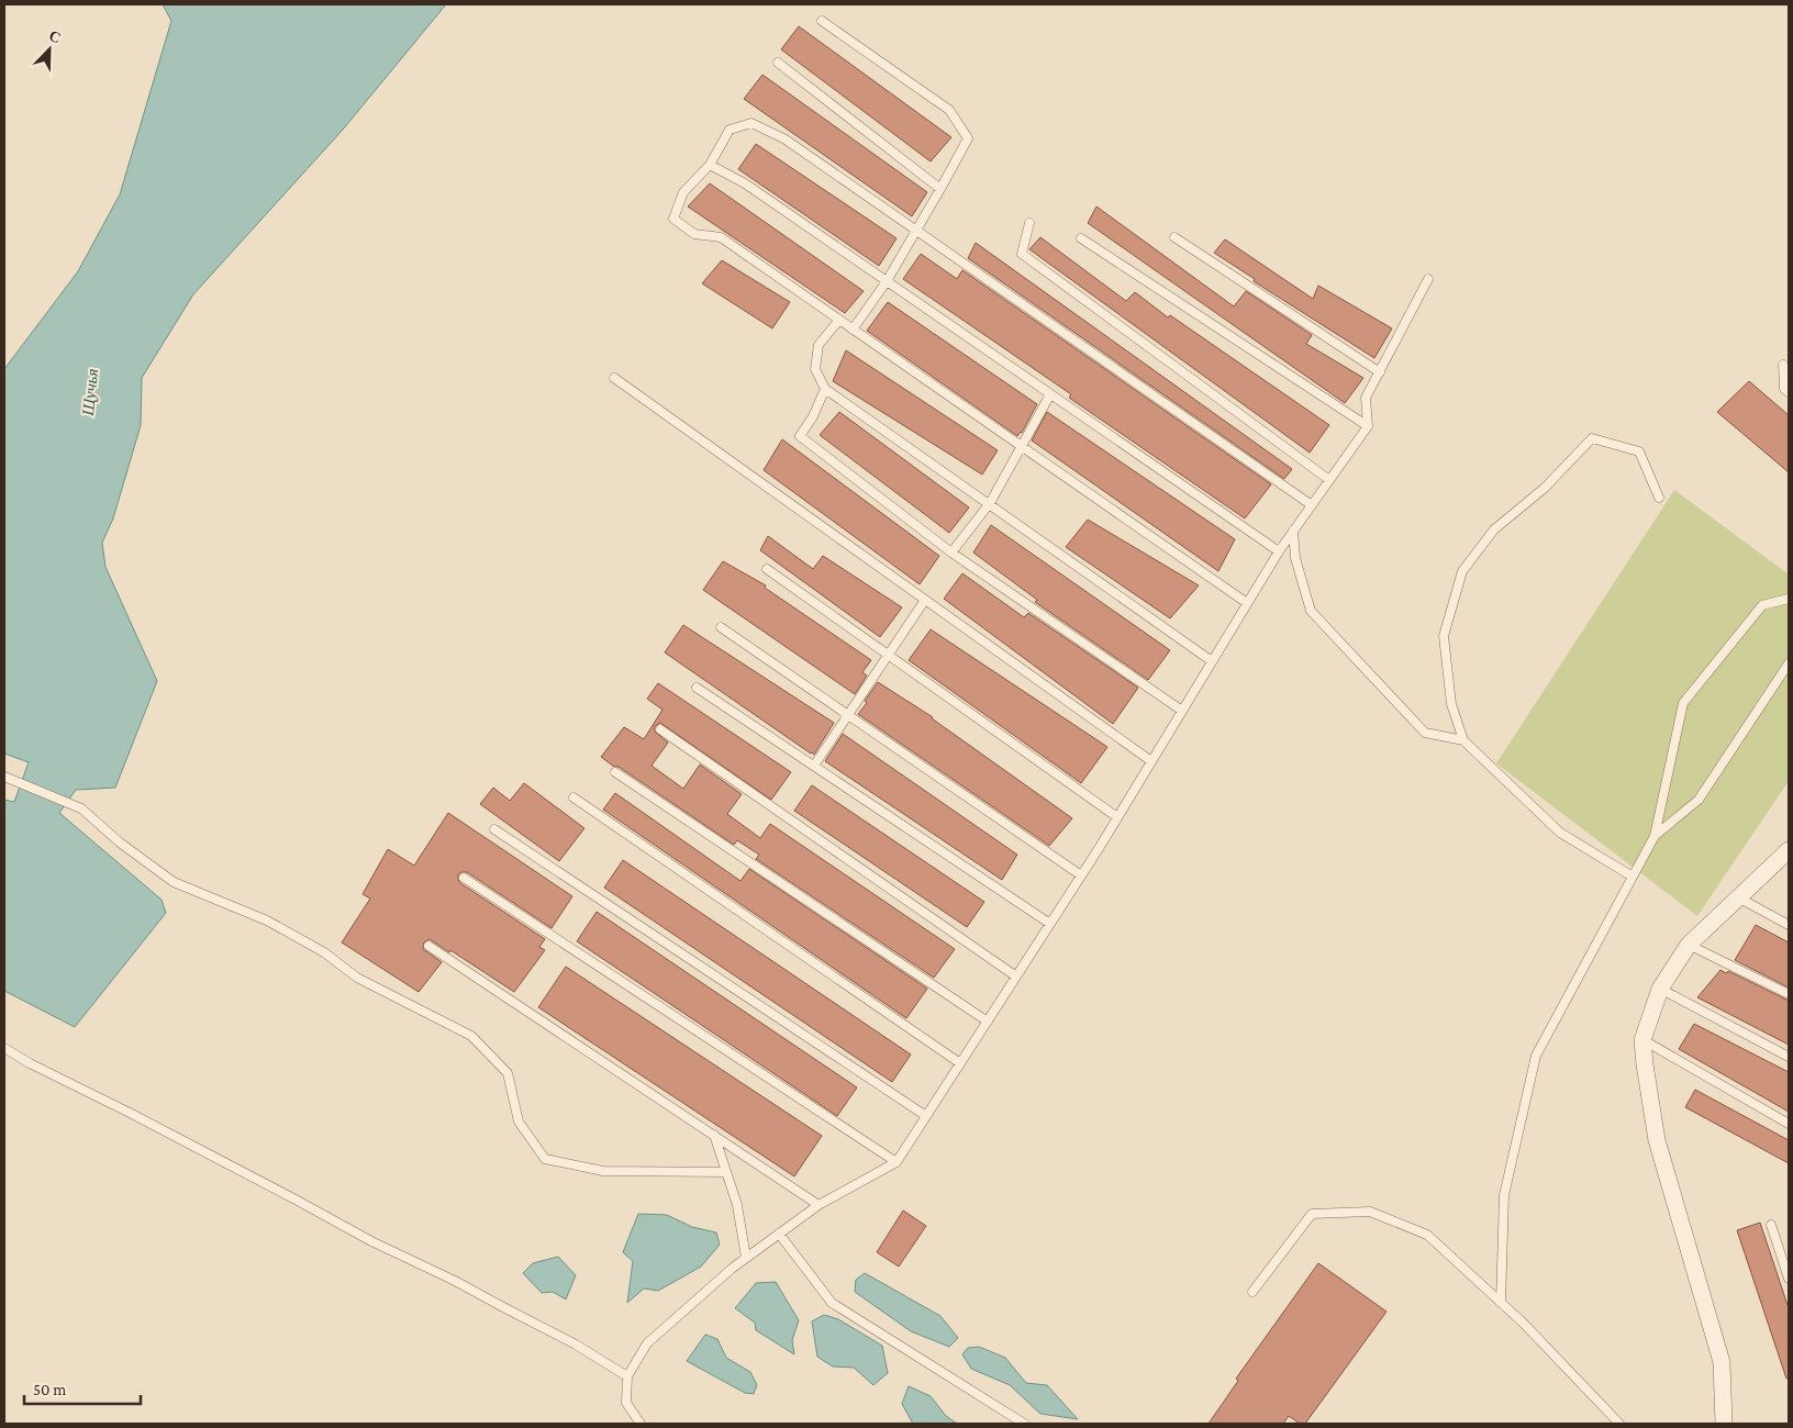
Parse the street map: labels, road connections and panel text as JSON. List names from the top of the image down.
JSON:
{
  "water": ["Щучья"],
  "scale_bar": "50 m",
  "north": "top right"
}
